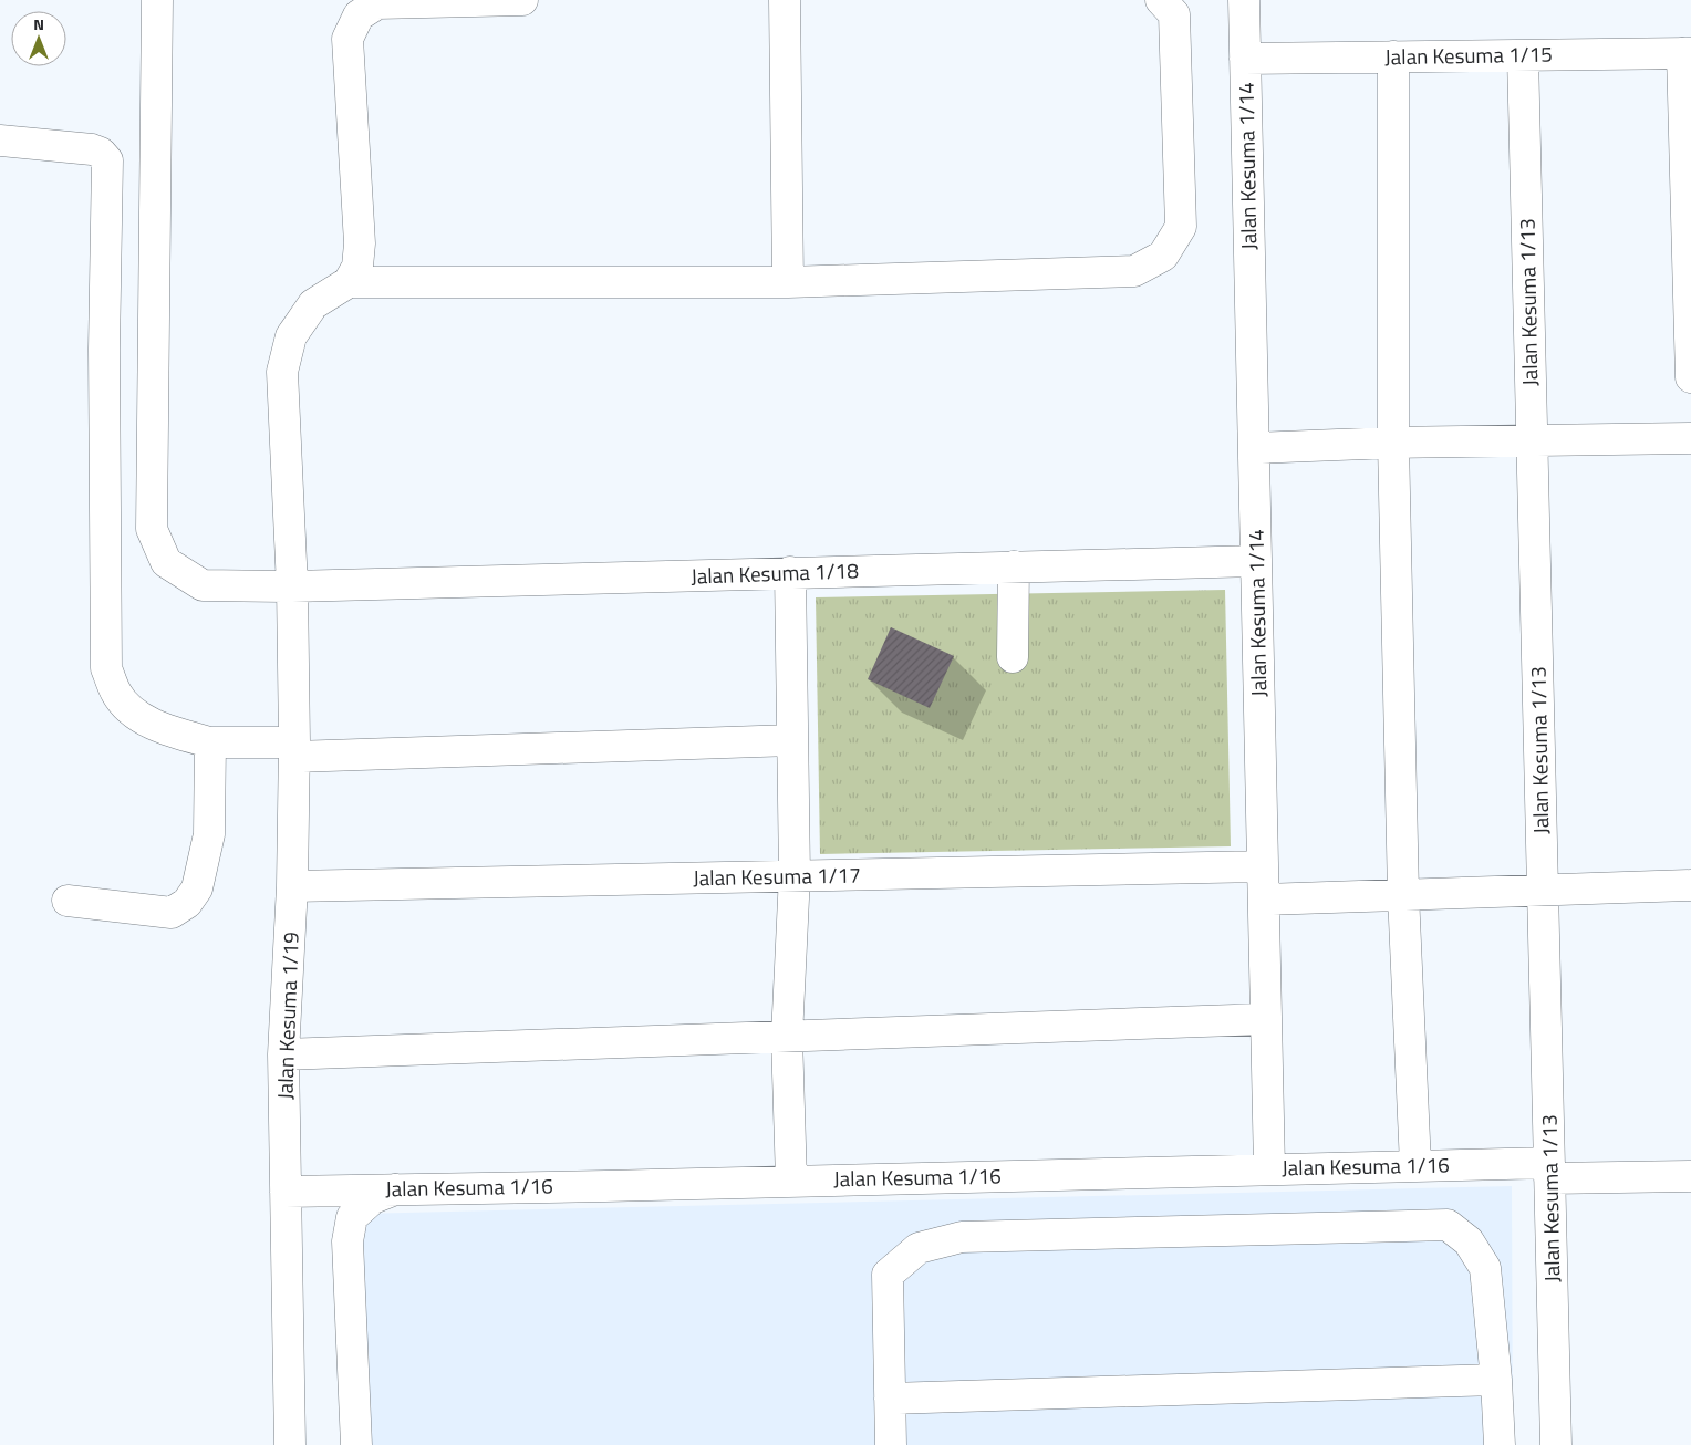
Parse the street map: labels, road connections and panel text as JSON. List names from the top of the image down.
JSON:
{
  "streets": {
    "street": [
      "Jalan Kesuma 1/15",
      "Jalan Kesuma 1/14",
      "Jalan Kesuma 1/13",
      "Jalan Kesuma 1/18",
      "Jalan Kesuma 1/17",
      "Jalan Kesuma 1/19",
      "Jalan Kesuma 1/16"
    ]
  },
  "crossings": [
    ["Jalan Kesuma 1/15", "Jalan Kesuma 1/14"],
    ["Jalan Kesuma 1/15", "Jalan Kesuma 1/13"],
    ["Jalan Kesuma 1/14", "Jalan Kesuma 1/18"],
    ["Jalan Kesuma 1/14", "Jalan Kesuma 1/17"],
    ["Jalan Kesuma 1/14", "Jalan Kesuma 1/16"],
    ["Jalan Kesuma 1/13", "Jalan Kesuma 1/16"],
    ["Jalan Kesuma 1/18", "Jalan Kesuma 1/19"],
    ["Jalan Kesuma 1/17", "Jalan Kesuma 1/19"],
    ["Jalan Kesuma 1/19", "Jalan Kesuma 1/16"]
  ],
  "north": "top"
}
